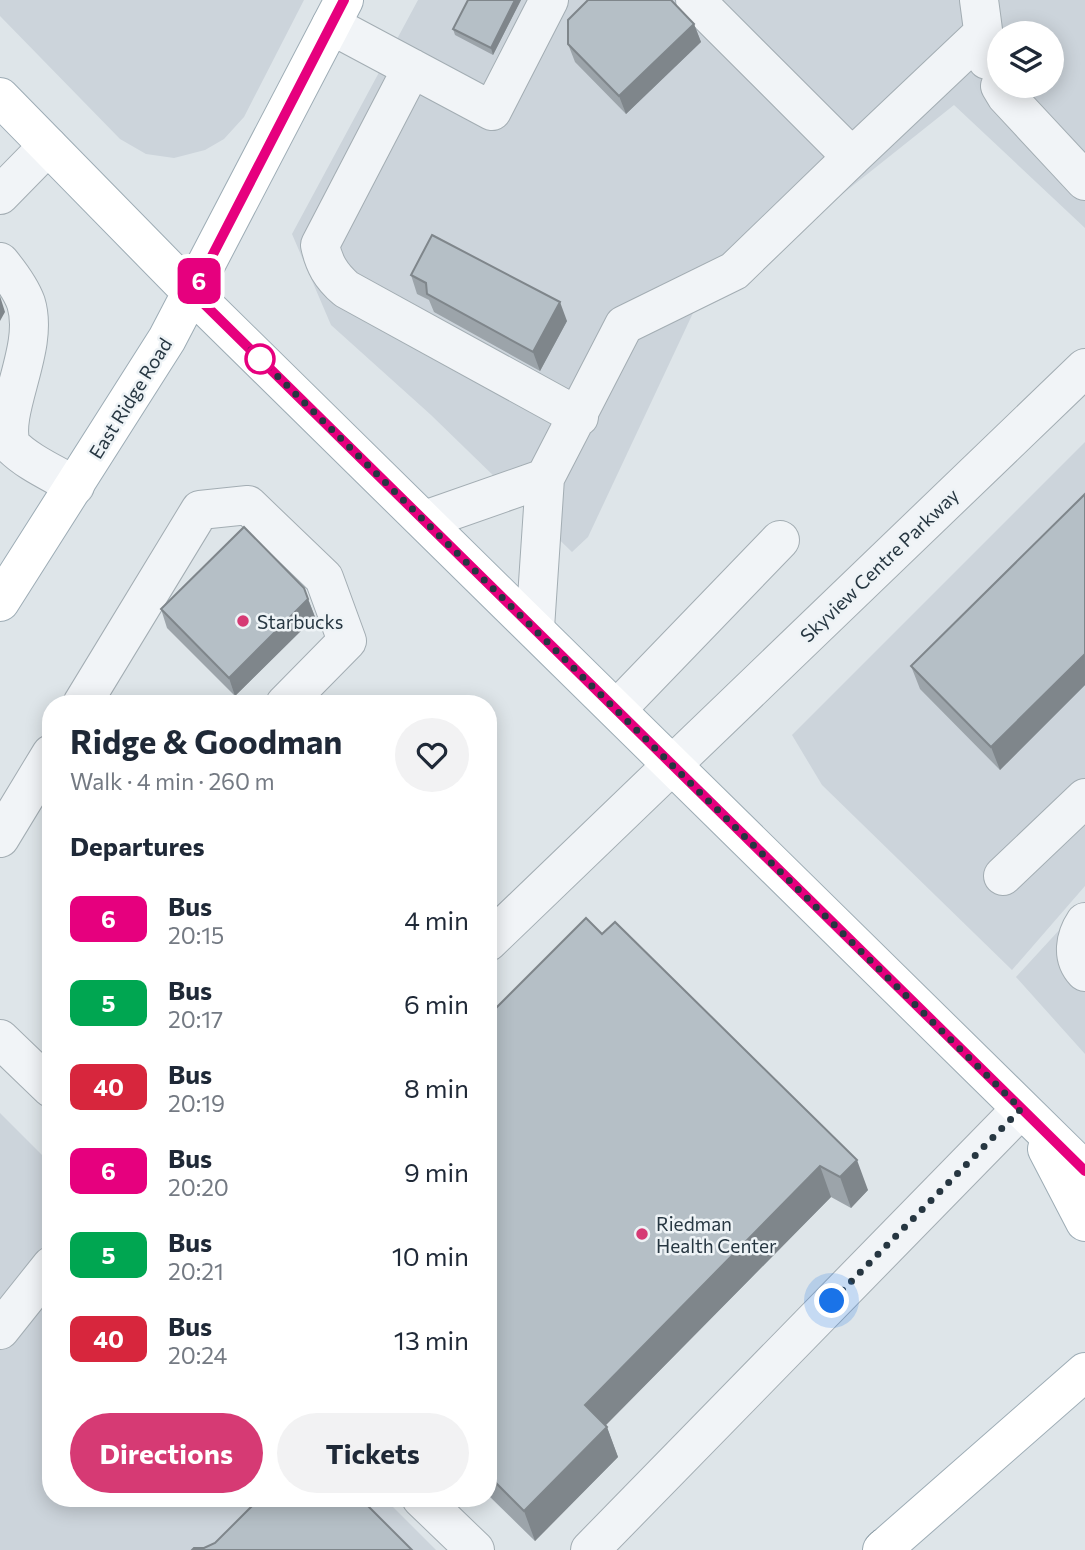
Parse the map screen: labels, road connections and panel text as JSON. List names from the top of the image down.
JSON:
{
  "streets": {
    "main road": ["East Ridge Road"],
    "street": ["Skyview Centre Parkway"]
  },
  "places": ["Starbucks", "Riedman Health Center"],
  "lines": ["bus line 6"],
  "page": {
    "on_map": "6",
    "heading": [
      ["Ridge & Goodman", "Walk · 4 min · 260 m"],
      "Departures"
    ],
    "list": [
      {
        "mark": "6",
        "name": "Bus",
        "note": "20:15",
        "value": "4 min"
      },
      {
        "mark": "5",
        "name": "Bus",
        "note": "20:17",
        "value": "6 min"
      },
      {
        "mark": "40",
        "name": "Bus",
        "note": "20:19",
        "value": "8 min"
      },
      {
        "mark": "6",
        "name": "Bus",
        "note": "20:20",
        "value": "9 min"
      },
      {
        "mark": "5",
        "name": "Bus",
        "note": "20:21",
        "value": "10 min"
      },
      {
        "mark": "40",
        "name": "Bus",
        "note": "20:24",
        "value": "13 min"
      }
    ],
    "buttons": ["Directions", "Tickets"]
  }
}
